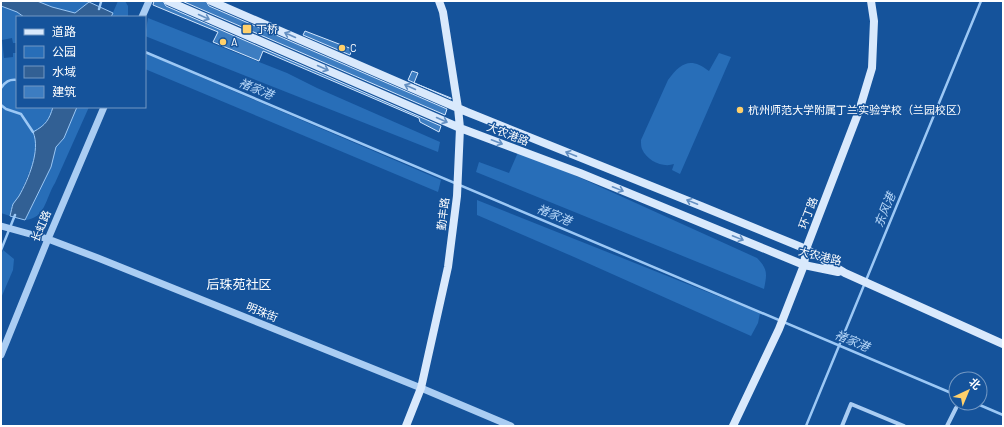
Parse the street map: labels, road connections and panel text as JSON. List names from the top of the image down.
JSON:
{
  "streets": {
    "main road": ["大农港路", "环丁路", "勤丰路"],
    "street": ["长虹路", "明珠街"]
  },
  "crossings": [
    ["大农港路", "环丁路"],
    ["大农港路", "勤丰路"],
    ["勤丰路", "明珠街"],
    ["长虹路", "明珠街"]
  ],
  "districts": ["后珠苑社区"],
  "water": ["褚家港", "东风港"],
  "places": {
    "transit": ["丁桥"],
    "other": ["A", "C", "杭州师范大学附属丁兰实验学校（兰园校区）"]
  },
  "legend": [
    "道路",
    "公园",
    "水域",
    "建筑"
  ],
  "north": "top right"
}
